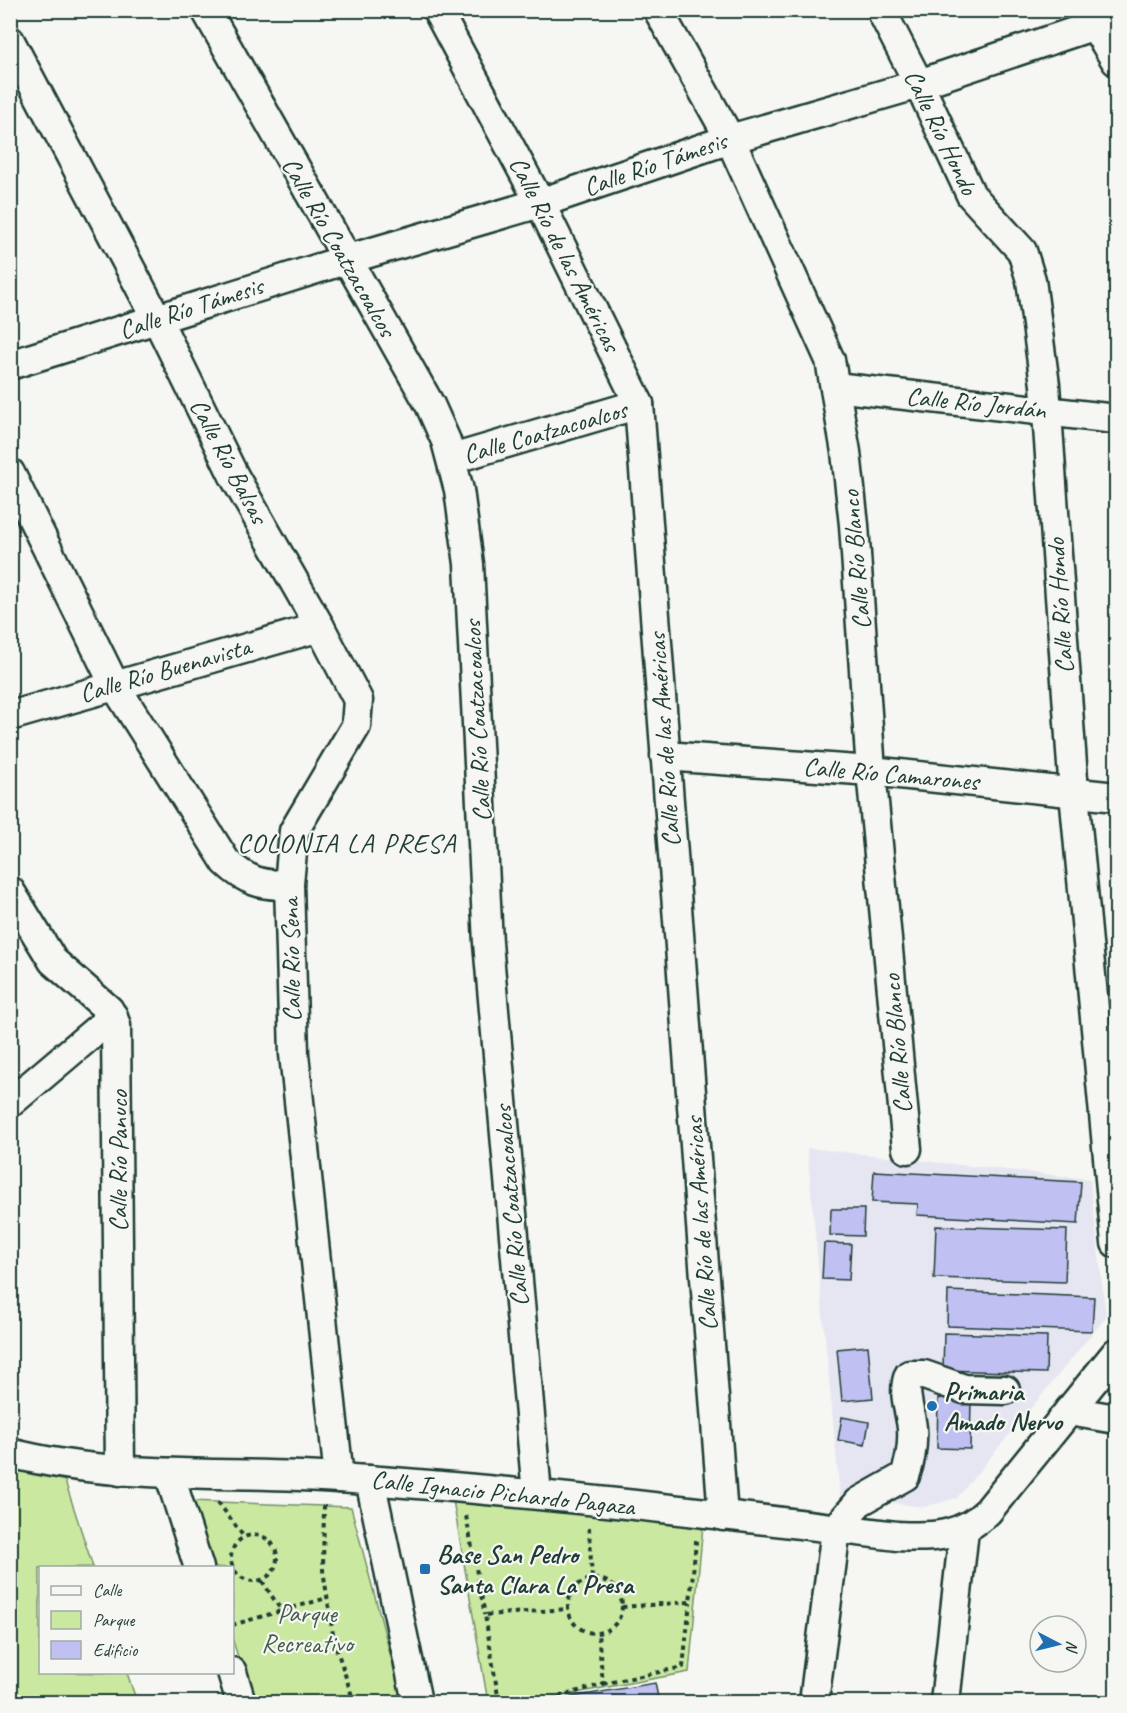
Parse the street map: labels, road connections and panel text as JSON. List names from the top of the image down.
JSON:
{
  "streets": {
    "street": [
      "Calle Río Hondo",
      "Calle Río Támesis",
      "Calle Río Coatzacoalcos",
      "Calle Río de las Américas",
      "Calle Río Jordán",
      "Calle Coatzacoalcos",
      "Calle Río Balsas",
      "Calle Río Blanco",
      "Calle Río Buenavista",
      "Calle Río Camarones",
      "Calle Río Sena",
      "Calle Río Panuco",
      "Calle Ignacio Pichardo Pagaza"
    ]
  },
  "crossings": [
    ["Calle Río Hondo", "Calle Río Támesis"],
    ["Calle Río Hondo", "Calle Río Jordán"],
    ["Calle Río Hondo", "Calle Río Camarones"],
    ["Calle Río Támesis", "Calle Río Coatzacoalcos"],
    ["Calle Río Támesis", "Calle Río de las Américas"],
    ["Calle Río Támesis", "Calle Río Balsas"],
    ["Calle Río Támesis", "Calle Río Blanco"],
    ["Calle Río Coatzacoalcos", "Calle Coatzacoalcos"],
    ["Calle Río Coatzacoalcos", "Calle Ignacio Pichardo Pagaza"],
    ["Calle Río de las Américas", "Calle Coatzacoalcos"],
    ["Calle Río de las Américas", "Calle Río Camarones"],
    ["Calle Río de las Américas", "Calle Ignacio Pichardo Pagaza"],
    ["Calle Río Jordán", "Calle Río Blanco"],
    ["Calle Río Balsas", "Calle Río Buenavista"],
    ["Calle Río Balsas", "Calle Río Sena"],
    ["Calle Río Blanco", "Calle Río Camarones"],
    ["Calle Río Buenavista", "Calle Río Sena"],
    ["Calle Río Sena", "Calle Ignacio Pichardo Pagaza"],
    ["Calle Río Panuco", "Calle Ignacio Pichardo Pagaza"]
  ],
  "districts": ["COLONIA LA PRESA"],
  "parks": ["Parque Recreativo"],
  "places": {
    "other": ["Primaria Amado Nervo"],
    "transit": ["Base San Pedro Santa Clara La Presa"]
  },
  "legend": ["Calle", "Parque", "Edificio"],
  "north": "right"
}
